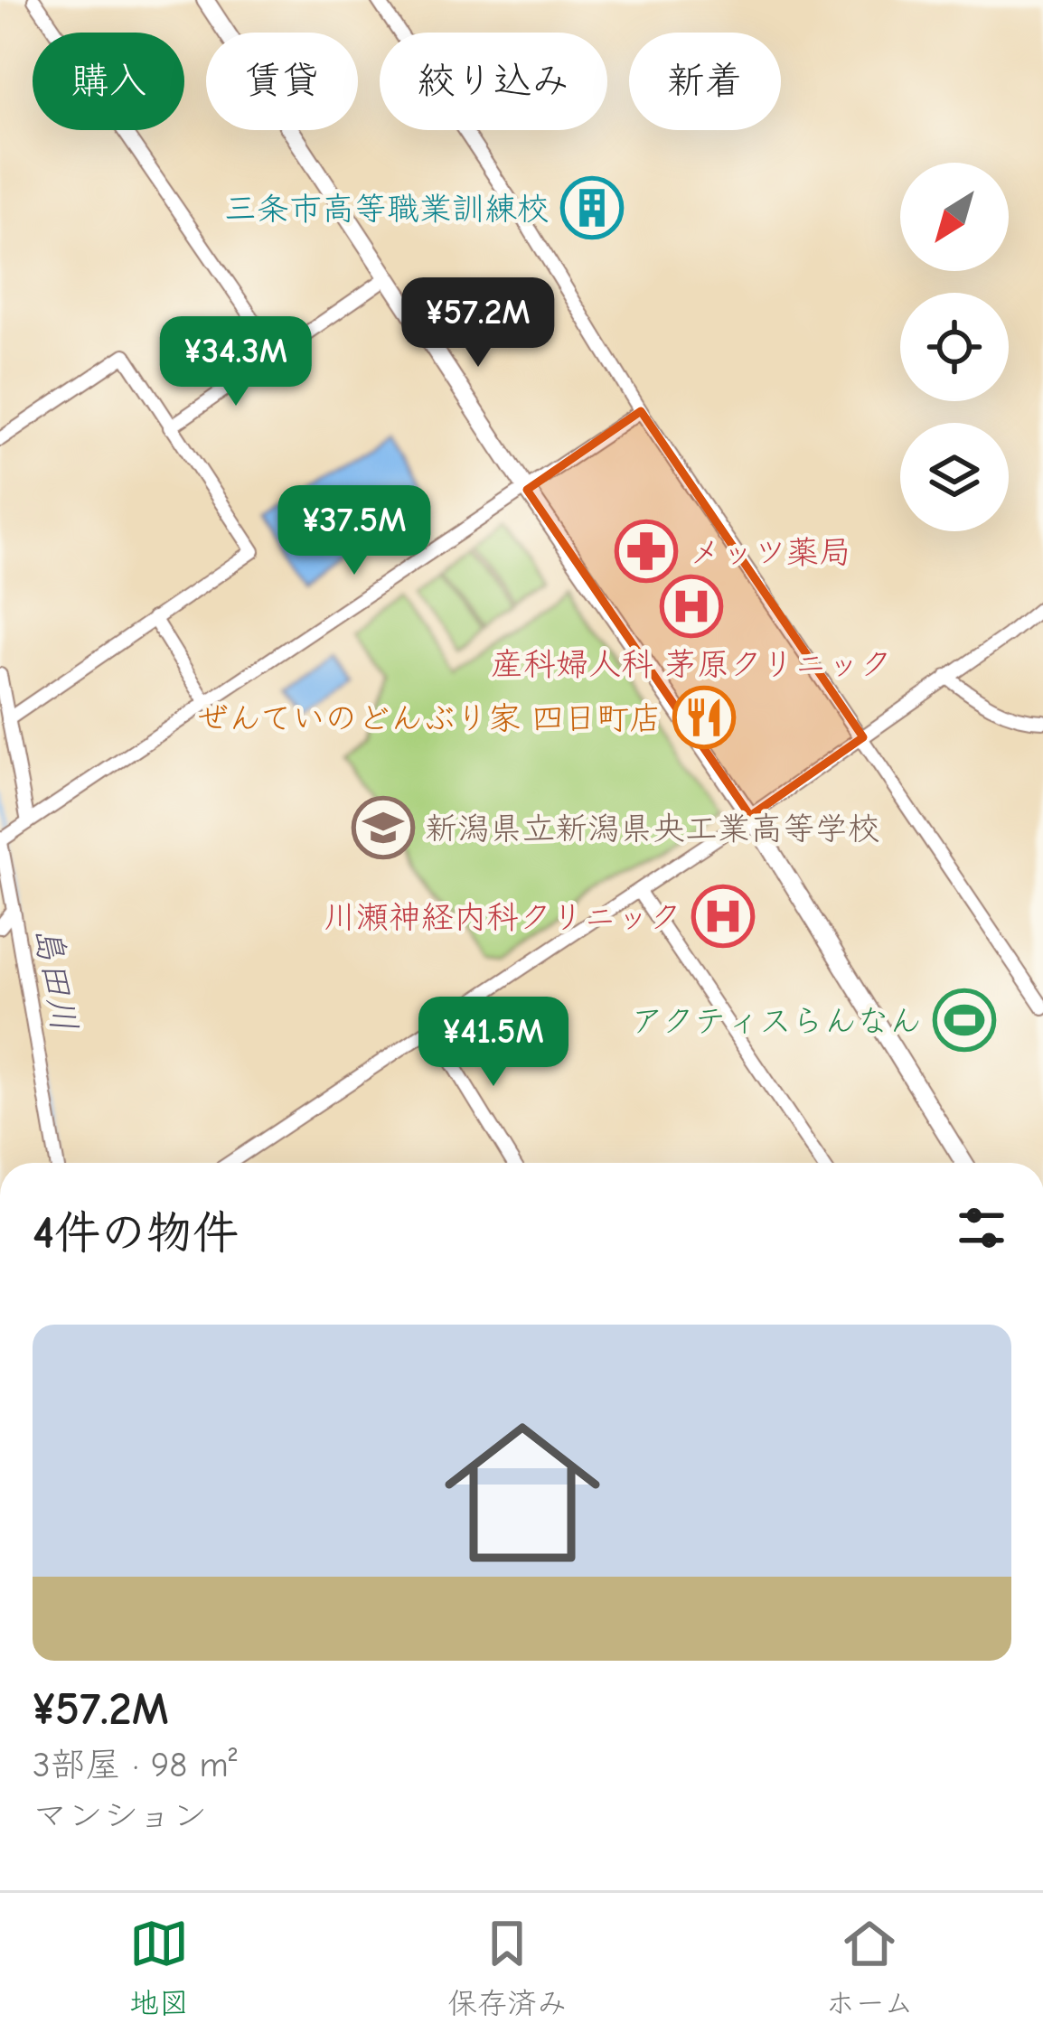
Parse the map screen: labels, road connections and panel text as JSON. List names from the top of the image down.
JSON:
{
  "water": ["島田川"],
  "places": {
    "building": ["三条市高等職業訓練校"],
    "pharmacy": ["メッツ薬局"],
    "hospital": ["産科婦人科 茅原クリニック", "川瀬神経内科クリニック"],
    "restaurant": ["ぜんていのどんぶり家 四日町店"],
    "school or university": ["新潟県立新潟県央工業高等学校"],
    "sports": ["アクティスらんなん"]
  },
  "north": "bottom left",
  "page": {
    "chip": [
      "購入",
      "賃貸",
      "絞り込み",
      "新着"
    ],
    "price": [
      "¥57.2M",
      "¥34.3M",
      "¥37.5M",
      "¥41.5M"
    ],
    "heading": "4件の物件",
    "list": [
      {
        "name": "¥57.2M",
        "note": "3部屋 · 98 m² · マンション"
      }
    ],
    "tabs": ["地図", "保存済み", "ホーム"]
  }
}
